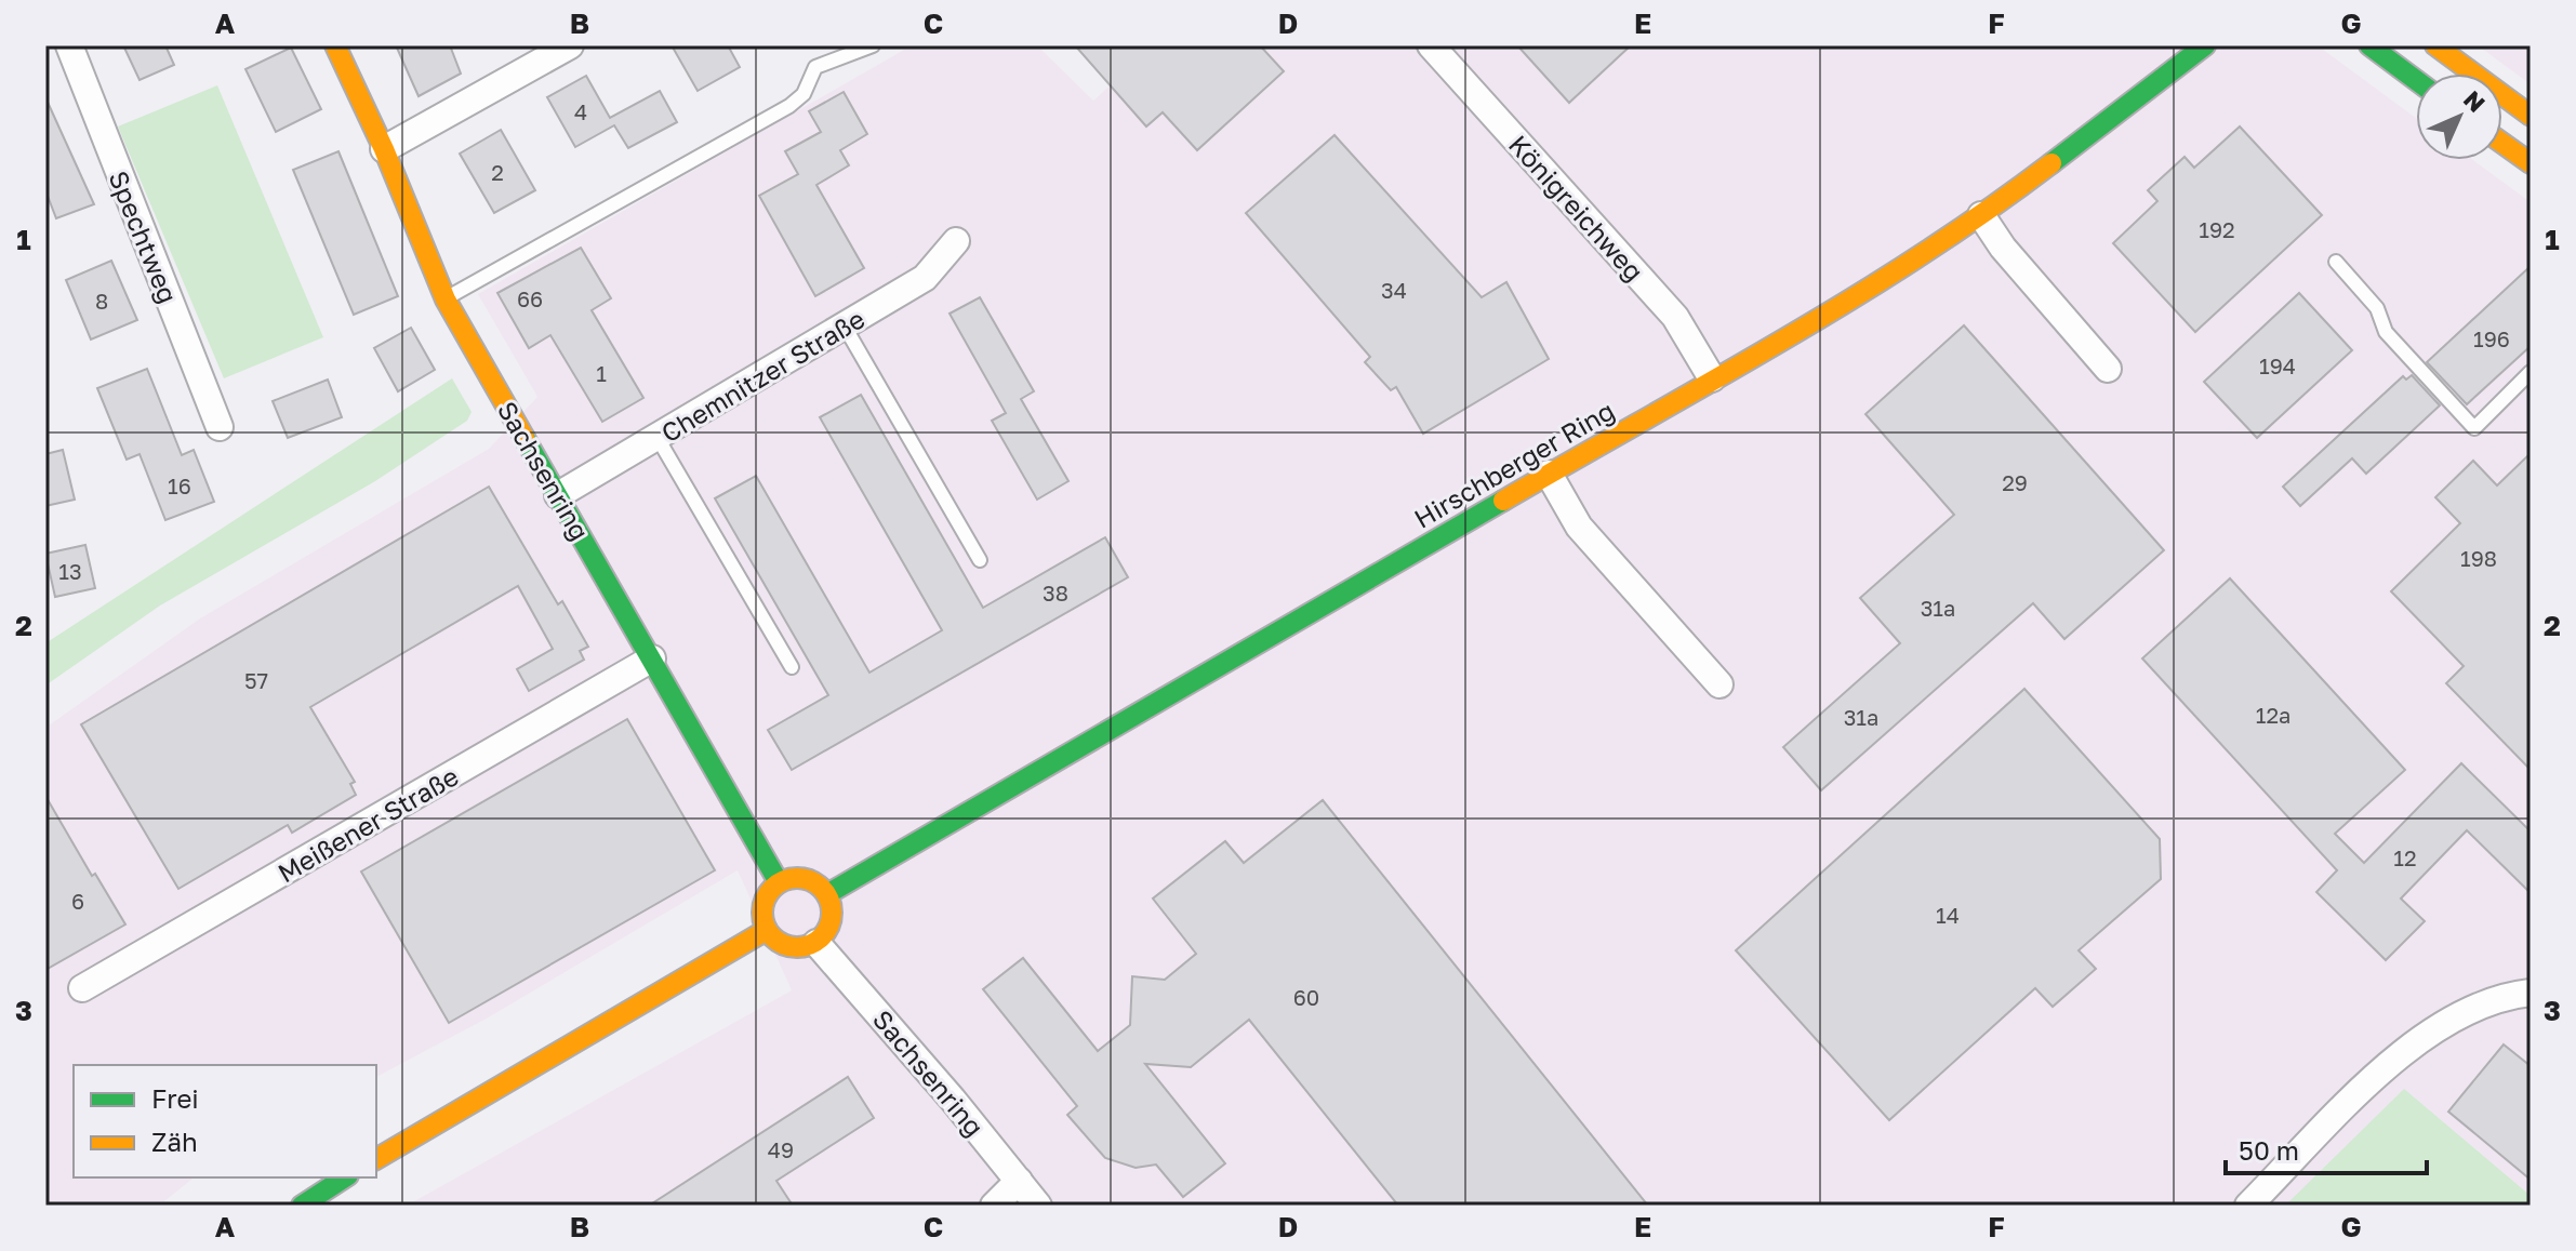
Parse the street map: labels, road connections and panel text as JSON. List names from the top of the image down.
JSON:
{
  "streets": {
    "street": [
      "Königreichweg",
      "Spechtweg",
      "Chemnitzer Straße",
      "Hirschberger Ring",
      "Sachsenring",
      "Meißener Straße"
    ]
  },
  "crossings": [
    ["Königreichweg", "Hirschberger Ring"],
    ["Chemnitzer Straße", "Sachsenring"],
    ["Hirschberger Ring", "Sachsenring"],
    ["Sachsenring", "Meißener Straße"]
  ],
  "house_numbers": [
    "4",
    "2",
    "192",
    "34",
    "66",
    "8",
    "196",
    "194",
    "1",
    "29",
    "16",
    "198",
    "13",
    "38",
    "31a",
    "57",
    "12a",
    "31a",
    "12",
    "6",
    "14",
    "60",
    "49"
  ],
  "legend": ["Frei", "Zäh"],
  "scale_bar": "50 m",
  "north": "top right",
  "grid": {
    "columns": [
      "A",
      "B",
      "C",
      "D",
      "E",
      "F",
      "G"
    ],
    "rows": ["1", "2", "3"]
  }
}
